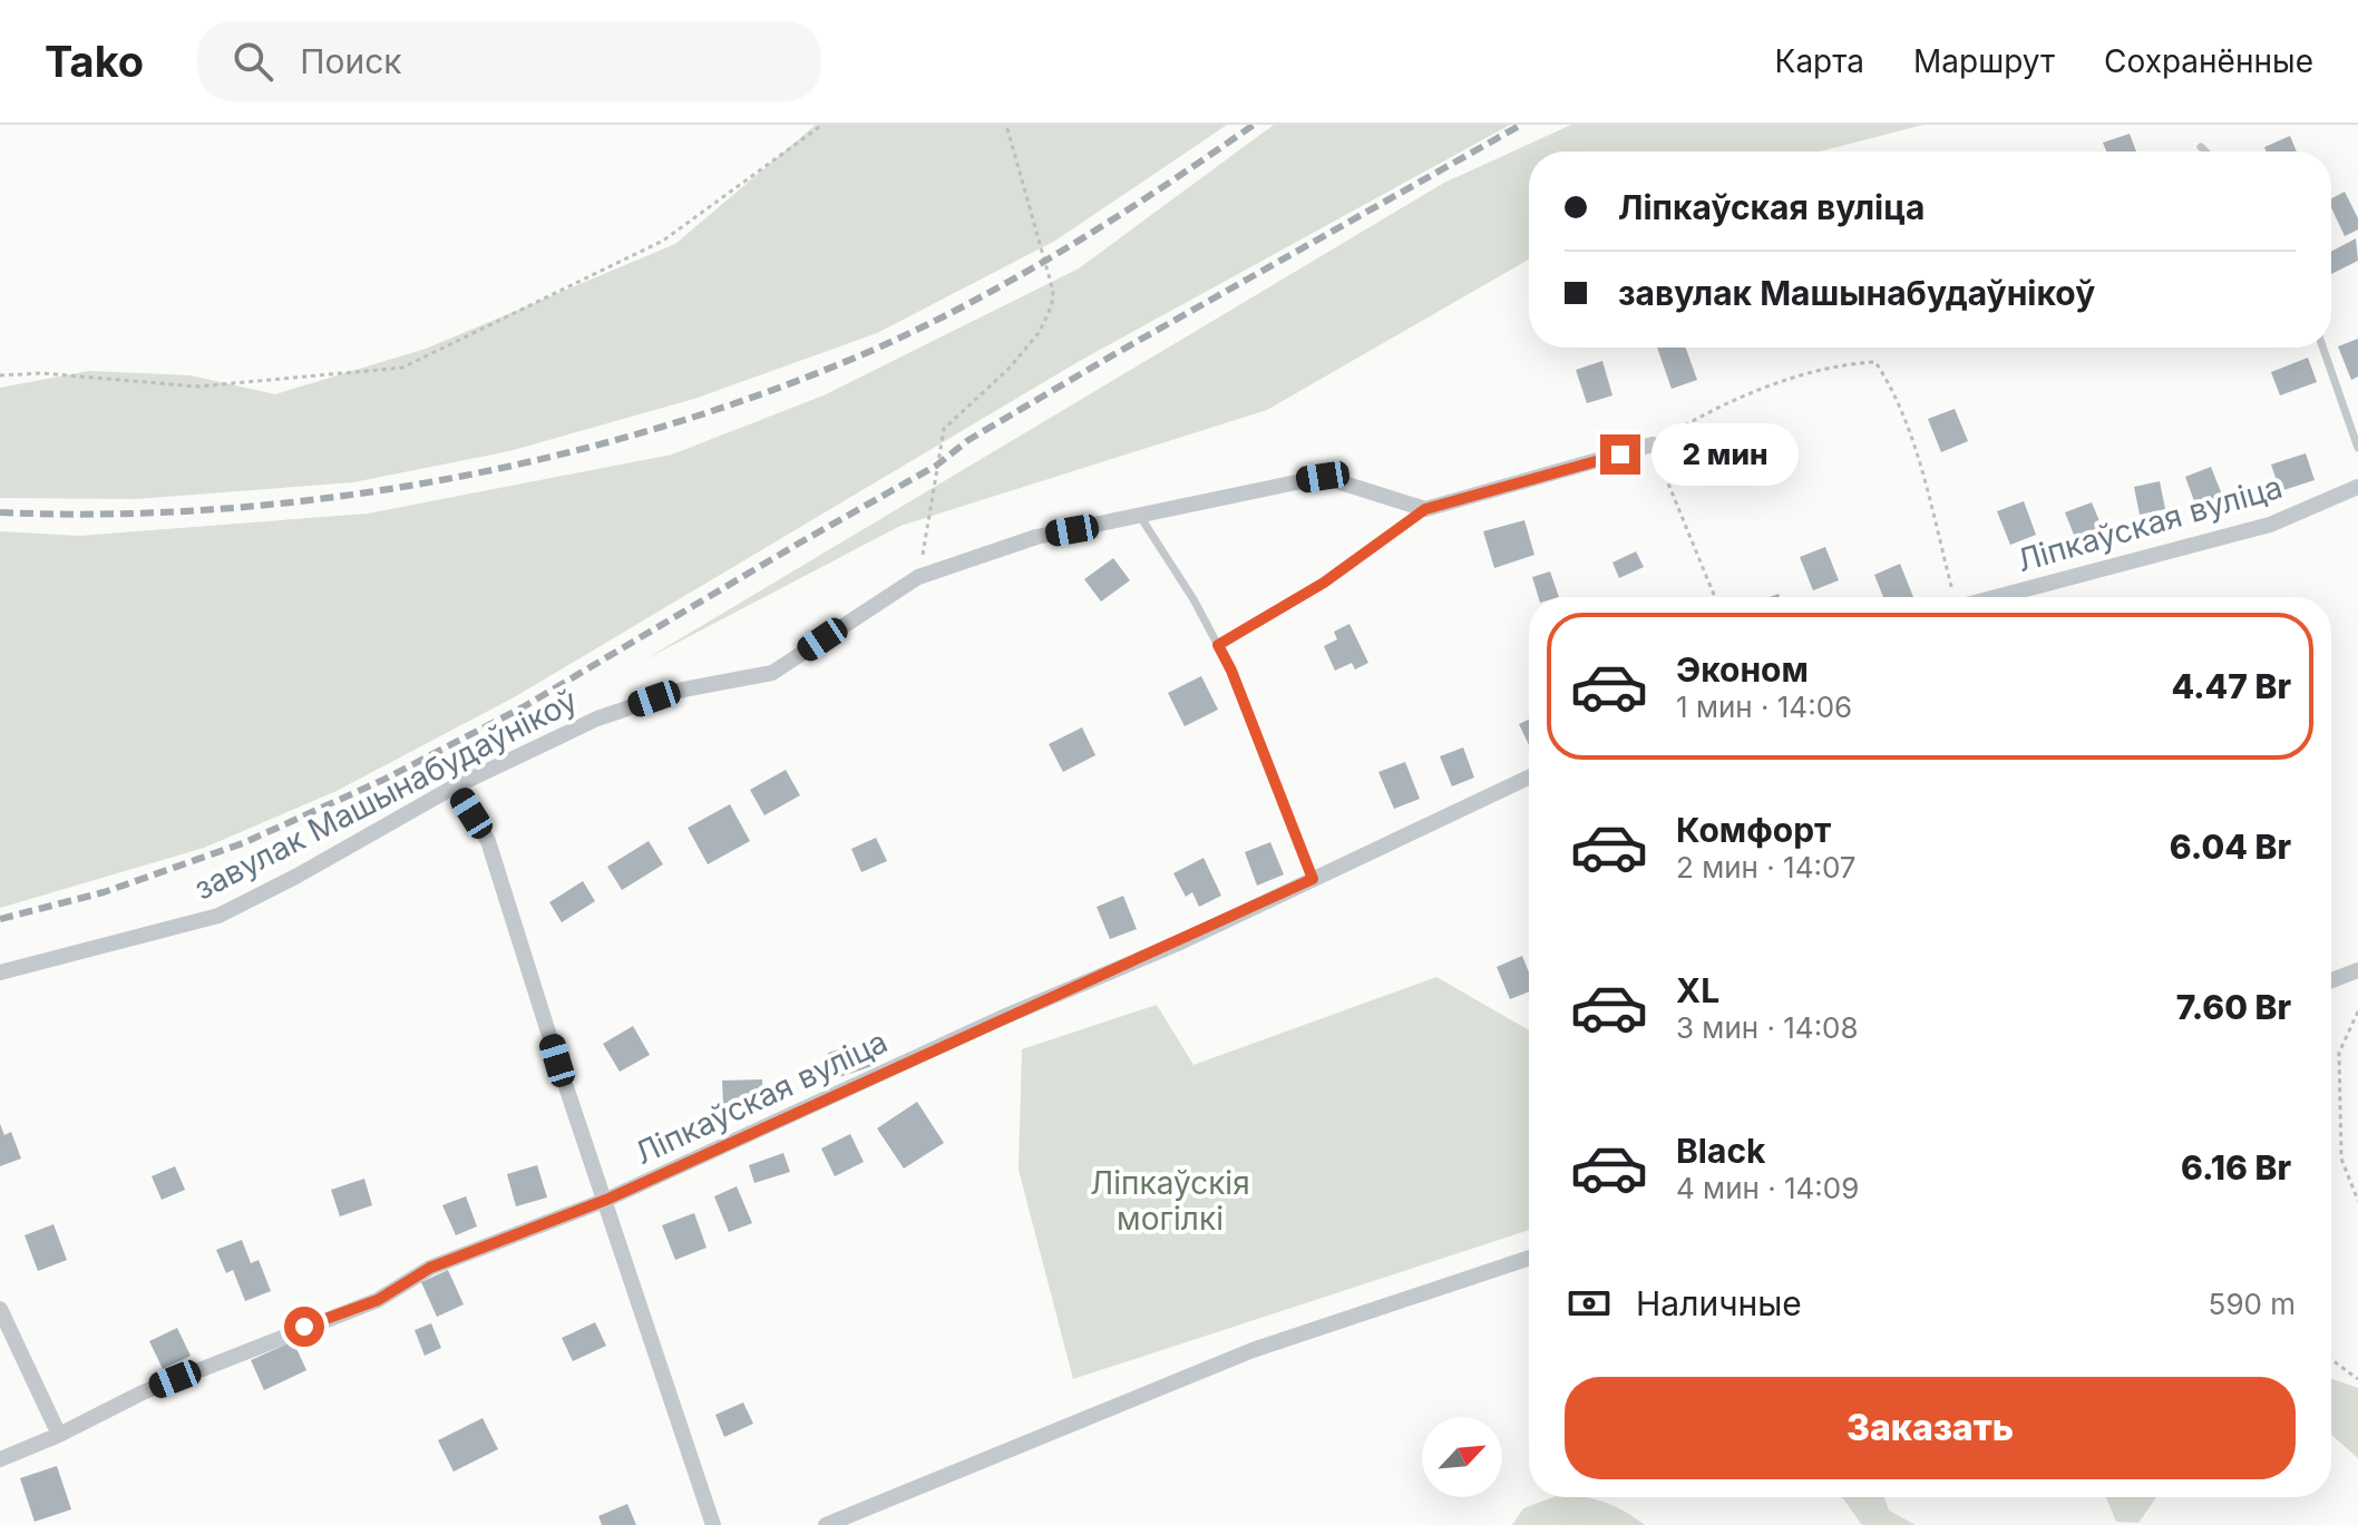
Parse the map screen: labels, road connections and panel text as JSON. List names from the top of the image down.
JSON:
{
  "streets": {
    "street": ["Ліпкаўская вуліца", "завулак Машынабудаўнікоў"]
  },
  "parks": ["Ліпкаўскія могілкі"],
  "north": "top right",
  "page": {
    "header": "Tako",
    "search": "Поиск",
    "nav": ["Карта", "Маршрут", "Сохранённые"],
    "banner": ["Ліпкаўская вуліца", "завулак Машынабудаўнікоў"],
    "bubble": "2 мин",
    "list": [
      {
        "name": "Эконом",
        "note": "1 мин · 14:06",
        "value": "4.47 Br"
      },
      {
        "name": "Комфорт",
        "note": "2 мин · 14:07",
        "value": "6.04 Br"
      },
      {
        "name": "XL",
        "note": "3 мин · 14:08",
        "value": "7.60 Br"
      },
      {
        "name": "Black",
        "note": "4 мин · 14:09",
        "value": "6.16 Br"
      }
    ],
    "pay": ["Наличные", "590 m"],
    "buttons": "Заказать"
  }
}
